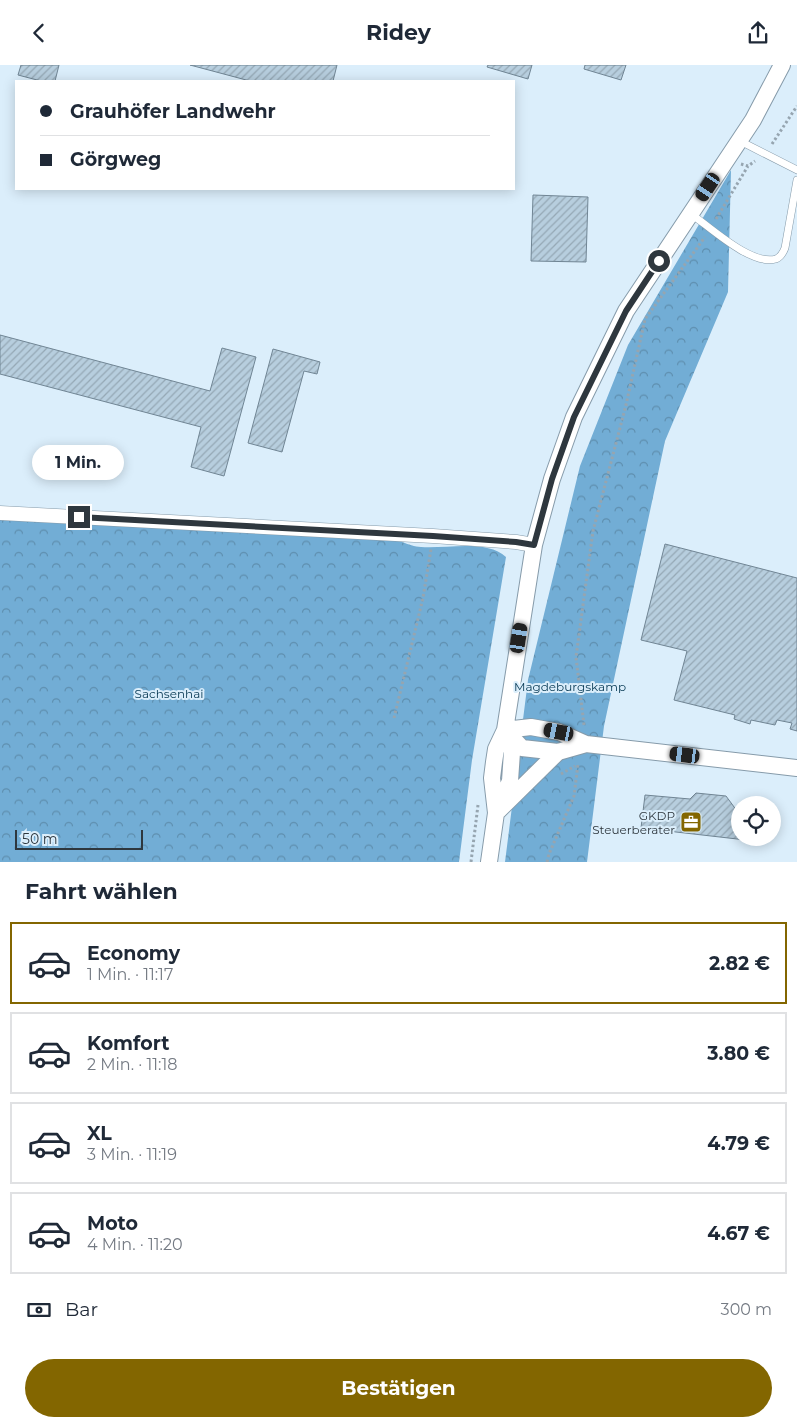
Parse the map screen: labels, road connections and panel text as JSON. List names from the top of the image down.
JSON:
{
  "parks": ["Magdeburgskamp", "Sachsenhai"],
  "places": {
    "office": ["GKDP Steuerberater"]
  },
  "scale_bar": "50 m",
  "page": {
    "header": "Ridey",
    "banner": ["Grauhöfer Landwehr", "Görgweg"],
    "bubble": "1 Min.",
    "scale": "50 m",
    "heading": "Fahrt wählen",
    "list": [
      {
        "name": "Economy",
        "note": "1 Min. · 11:17",
        "value": "2.82 €"
      },
      {
        "name": "Komfort",
        "note": "2 Min. · 11:18",
        "value": "3.80 €"
      },
      {
        "name": "XL",
        "note": "3 Min. · 11:19",
        "value": "4.79 €"
      },
      {
        "name": "Moto",
        "note": "4 Min. · 11:20",
        "value": "4.67 €"
      }
    ],
    "pay": ["Bar", "300 m"],
    "buttons": "Bestätigen"
  }
}
